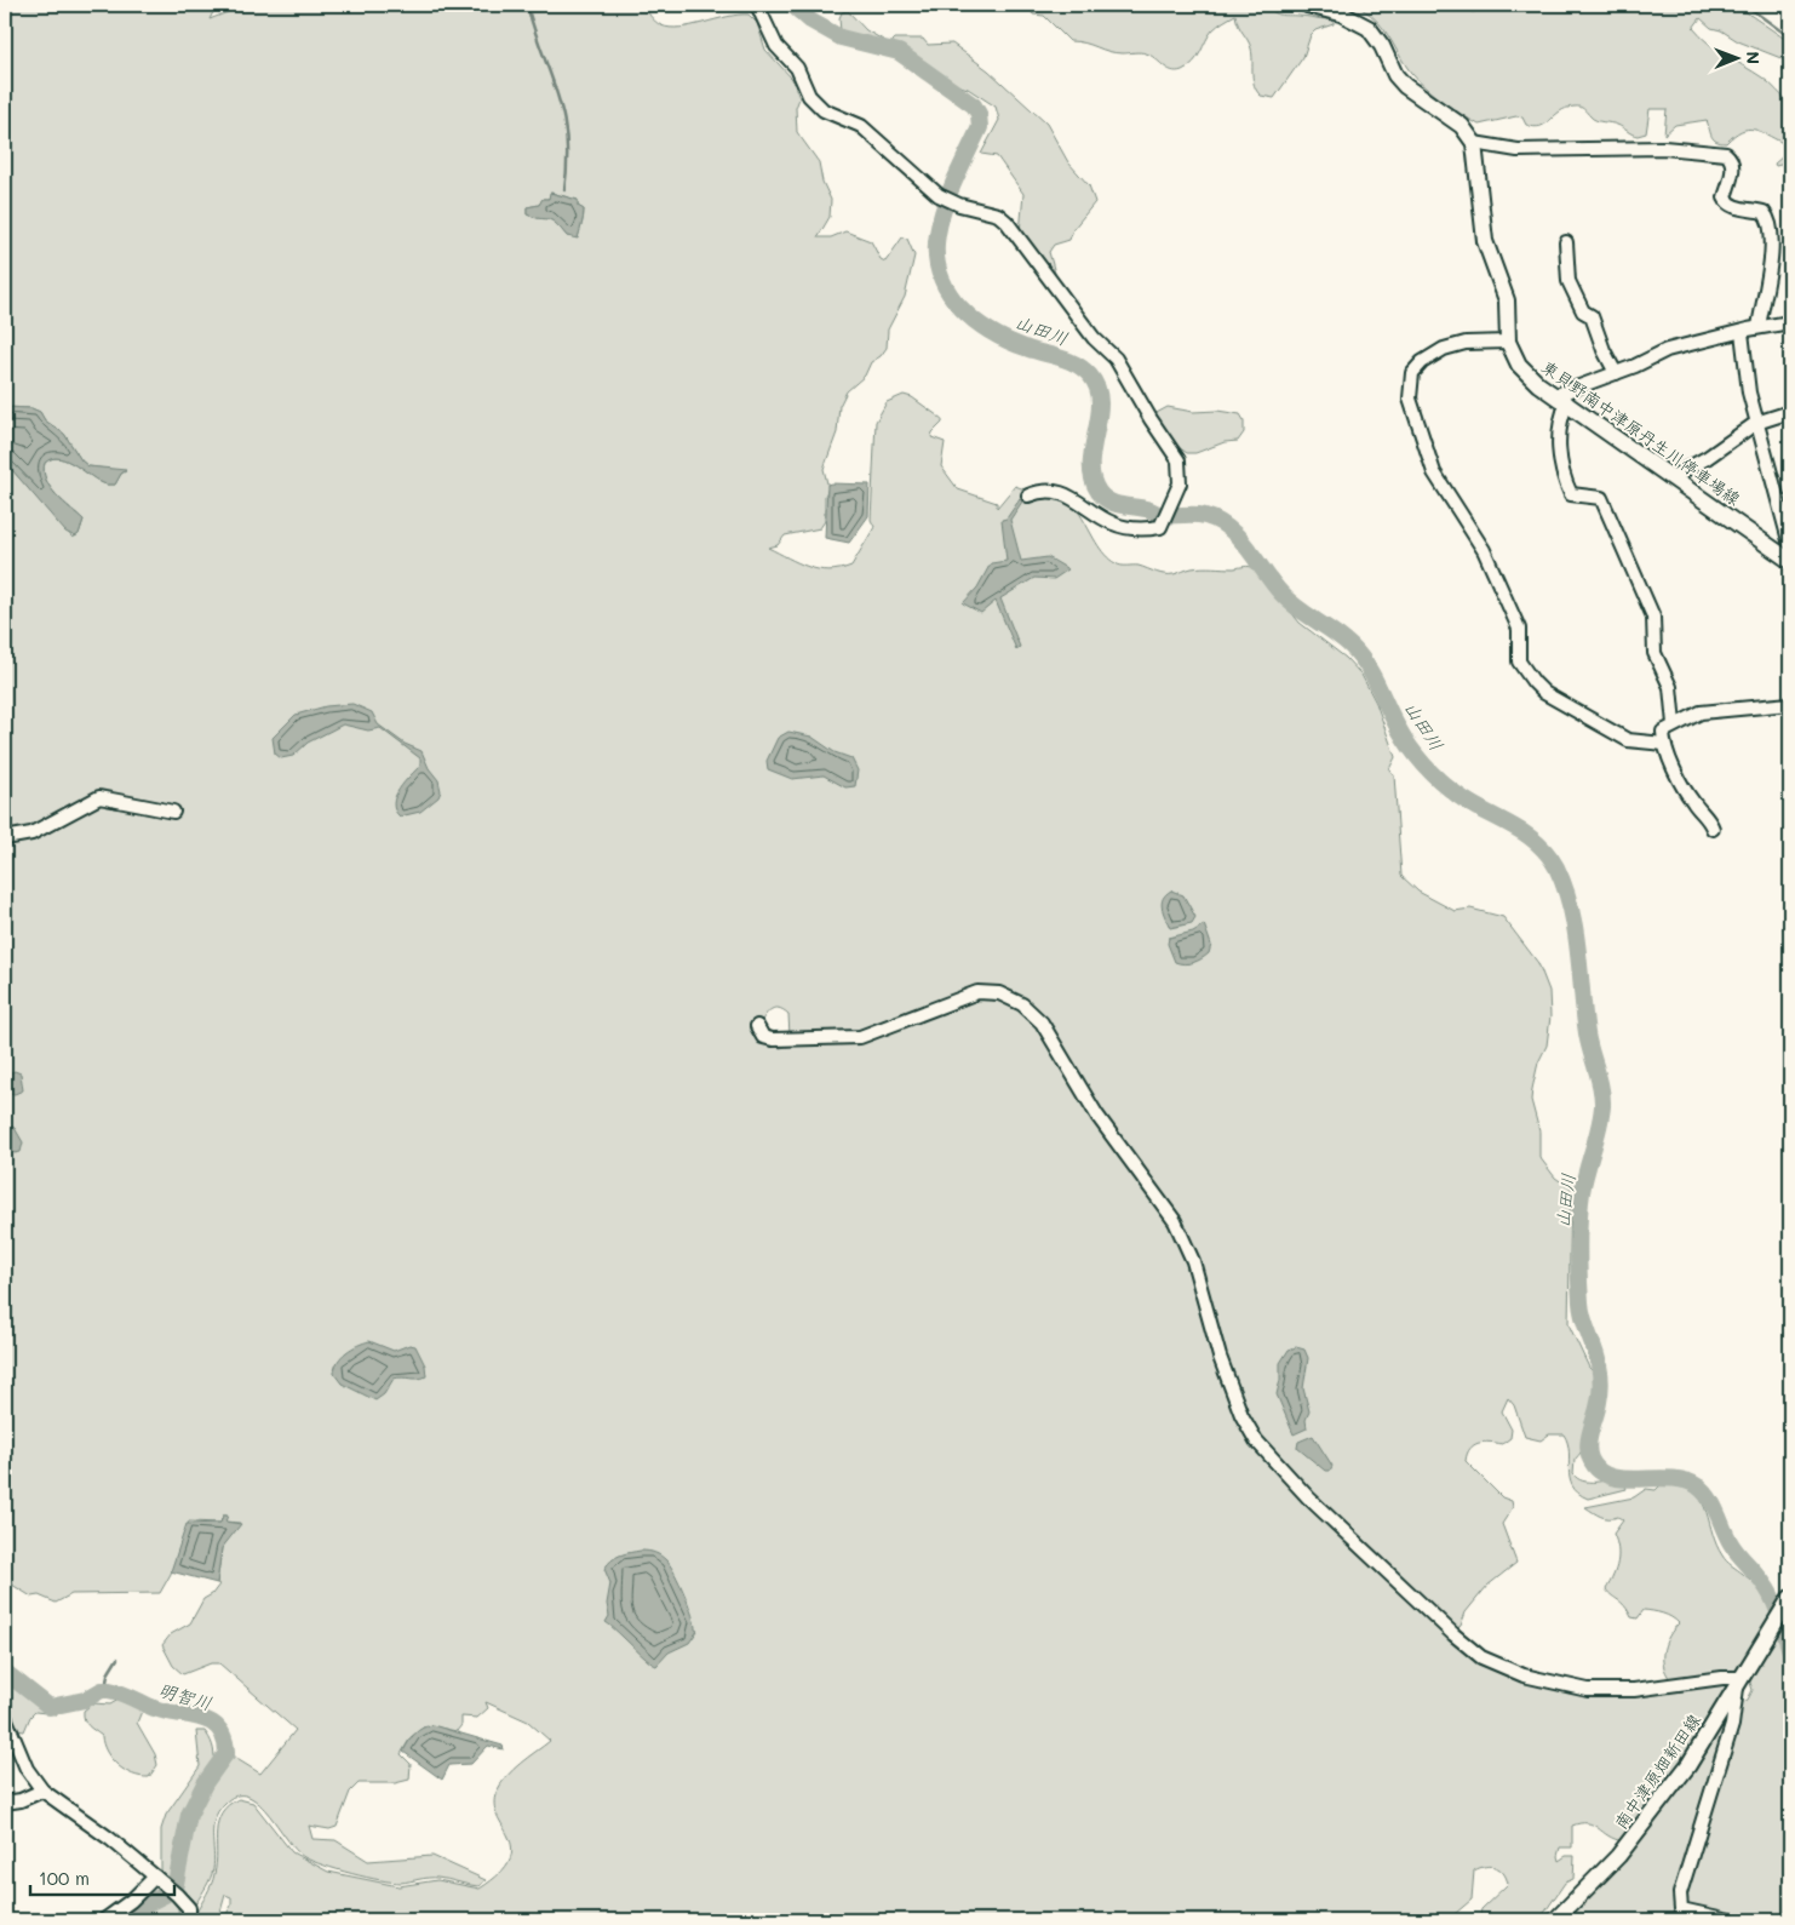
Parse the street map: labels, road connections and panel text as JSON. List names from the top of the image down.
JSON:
{
  "streets": {
    "main road": ["東貝野南中津原丹生川停車場線", "南中津原畑新田線"]
  },
  "water": ["山田川", "明智川"],
  "scale_bar": "100 m",
  "north": "right"
}
